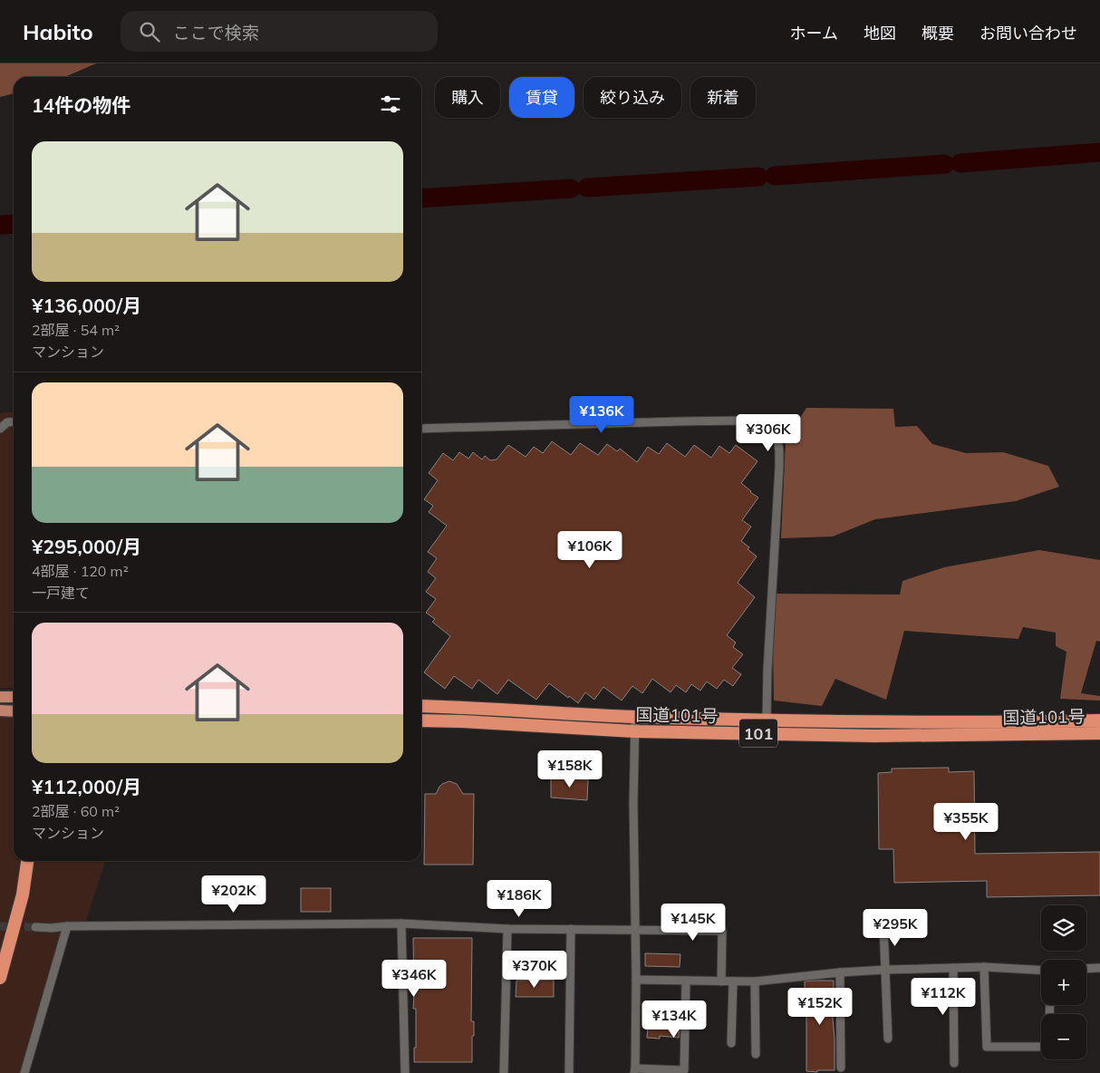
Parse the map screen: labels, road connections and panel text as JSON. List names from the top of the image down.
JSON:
{
  "streets": {
    "highway": ["国道101号", "101"]
  },
  "page": {
    "header": "Habito",
    "search": "ここで検索",
    "nav": [
      "ホーム",
      "地図",
      "概要",
      "お問い合わせ"
    ],
    "chip": [
      "購入",
      "賃貸",
      "絞り込み",
      "新着"
    ],
    "heading": "14件の物件",
    "list": [
      {
        "name": "¥136,000/月",
        "note": "2部屋 · 54 m² · マンション"
      },
      {
        "name": "¥295,000/月",
        "note": "4部屋 · 120 m² · 一戸建て"
      },
      {
        "name": "¥112,000/月",
        "note": "2部屋 · 60 m² · マンション"
      }
    ],
    "price": [
      "¥136K",
      "¥306K",
      "¥106K",
      "¥158K",
      "¥355K",
      "¥202K",
      "¥186K",
      "¥145K",
      "¥295K",
      "¥370K",
      "¥346K",
      "¥112K",
      "¥152K",
      "¥134K"
    ],
    "map_buttons": ["+", "−"]
  }
}
